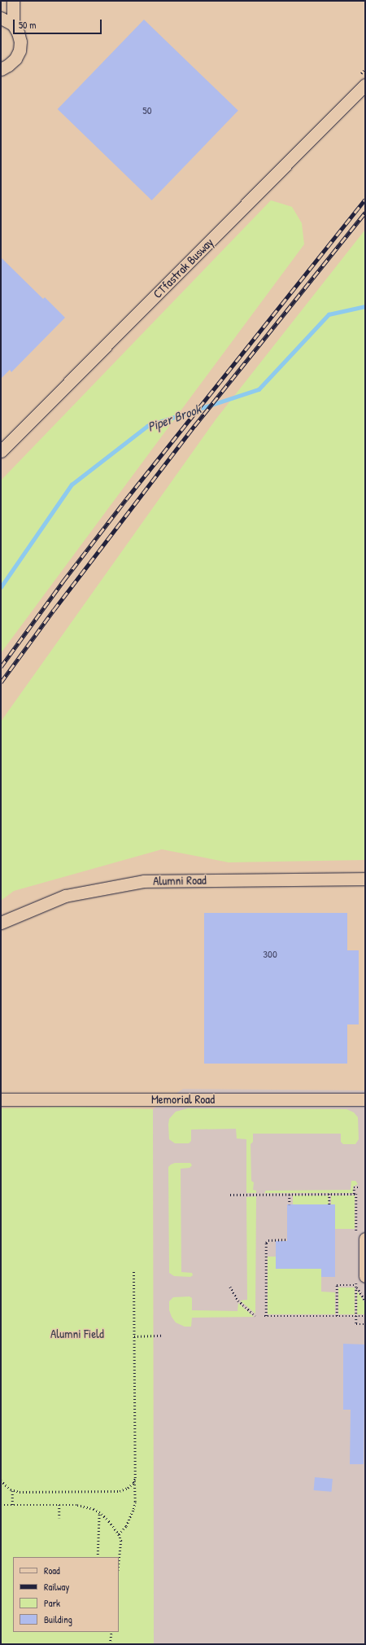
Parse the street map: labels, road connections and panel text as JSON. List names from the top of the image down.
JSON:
{
  "streets": {
    "street": ["CTfastrak Busway", "Alumni Road", "Memorial Road"]
  },
  "water": ["Piper Brook"],
  "parks": ["Alumni Field"],
  "house_numbers": ["50", "300"],
  "legend": [
    "Road",
    "Railway",
    "Park",
    "Building"
  ],
  "scale_bar": "50 m"
}
